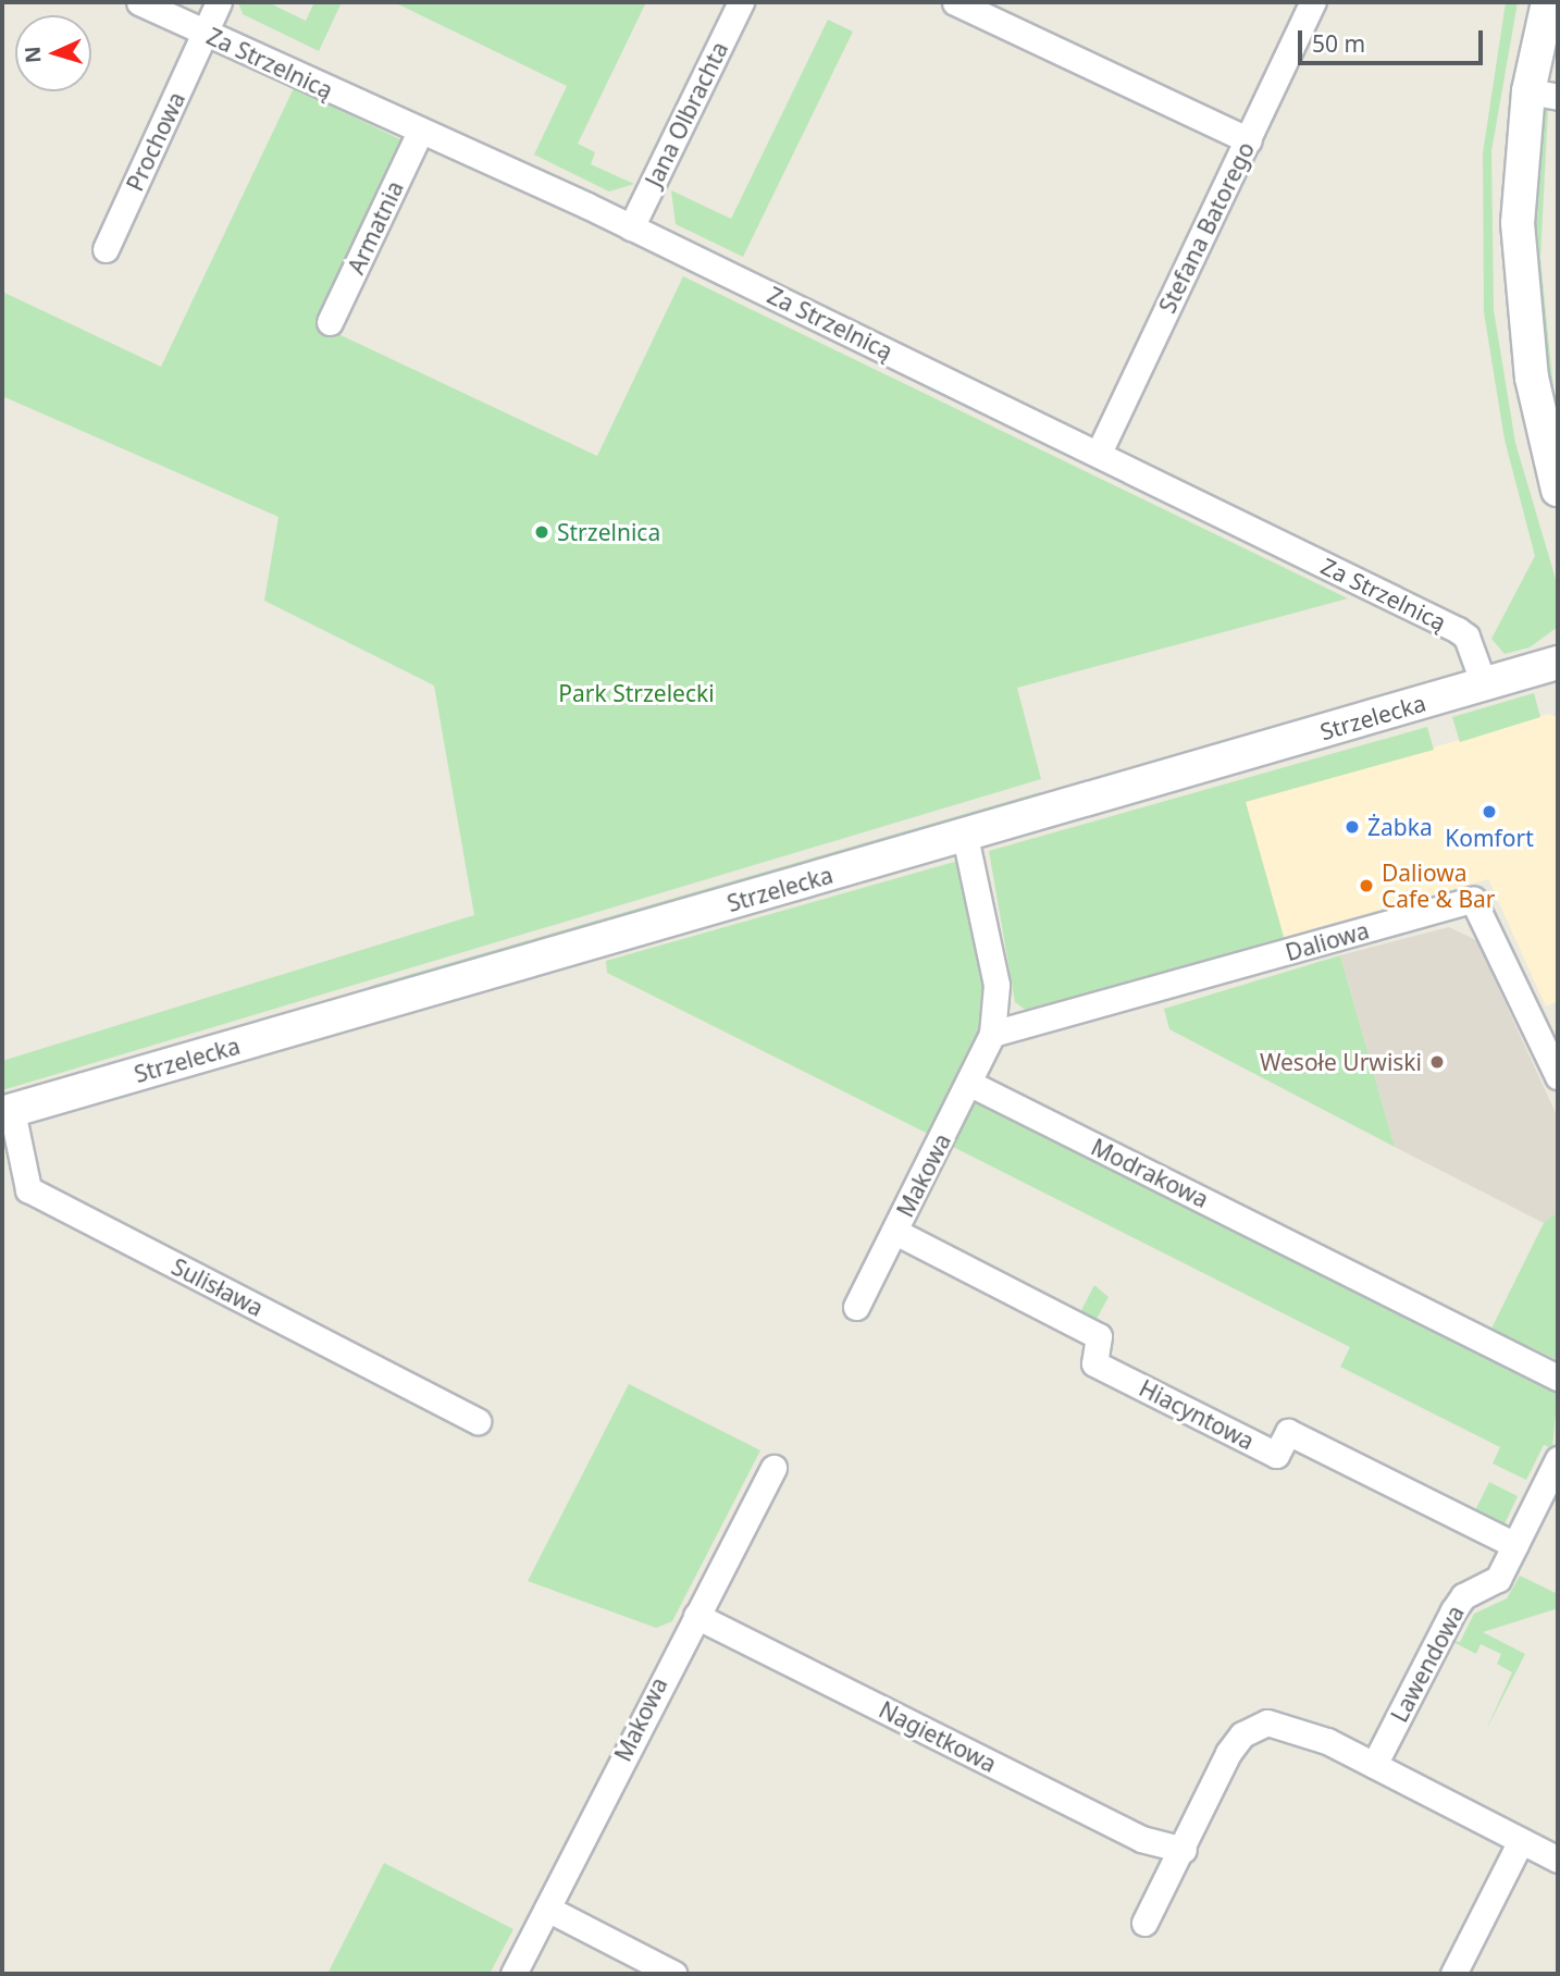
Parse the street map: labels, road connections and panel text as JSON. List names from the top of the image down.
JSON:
{
  "streets": {
    "street": [
      "Za Strzelnicą",
      "Jana Olbrachta",
      "Prochowa",
      "Armatnia",
      "Stefana Batorego",
      "Strzelecka",
      "Daliowa",
      "Modrakowa",
      "Makowa",
      "Sulisława",
      "Hiacyntowa",
      "Lawendowa",
      "Nagietkowa"
    ]
  },
  "crossings": [
    ["Za Strzelnicą", "Jana Olbrachta"],
    ["Za Strzelnicą", "Prochowa"],
    ["Za Strzelnicą", "Armatnia"],
    ["Za Strzelnicą", "Stefana Batorego"],
    ["Za Strzelnicą", "Strzelecka"],
    ["Strzelecka", "Sulisława"],
    ["Modrakowa", "Makowa"],
    ["Makowa", "Hiacyntowa"],
    ["Makowa", "Nagietkowa"],
    ["Hiacyntowa", "Lawendowa"]
  ],
  "parks": ["Park Strzelecki"],
  "places": [
    "Strzelnica",
    "Komfort",
    "Żabka",
    "Daliowa Cafe & Bar",
    "Wesołe Urwiski"
  ],
  "scale_bar": "50 m",
  "north": "left"
}
